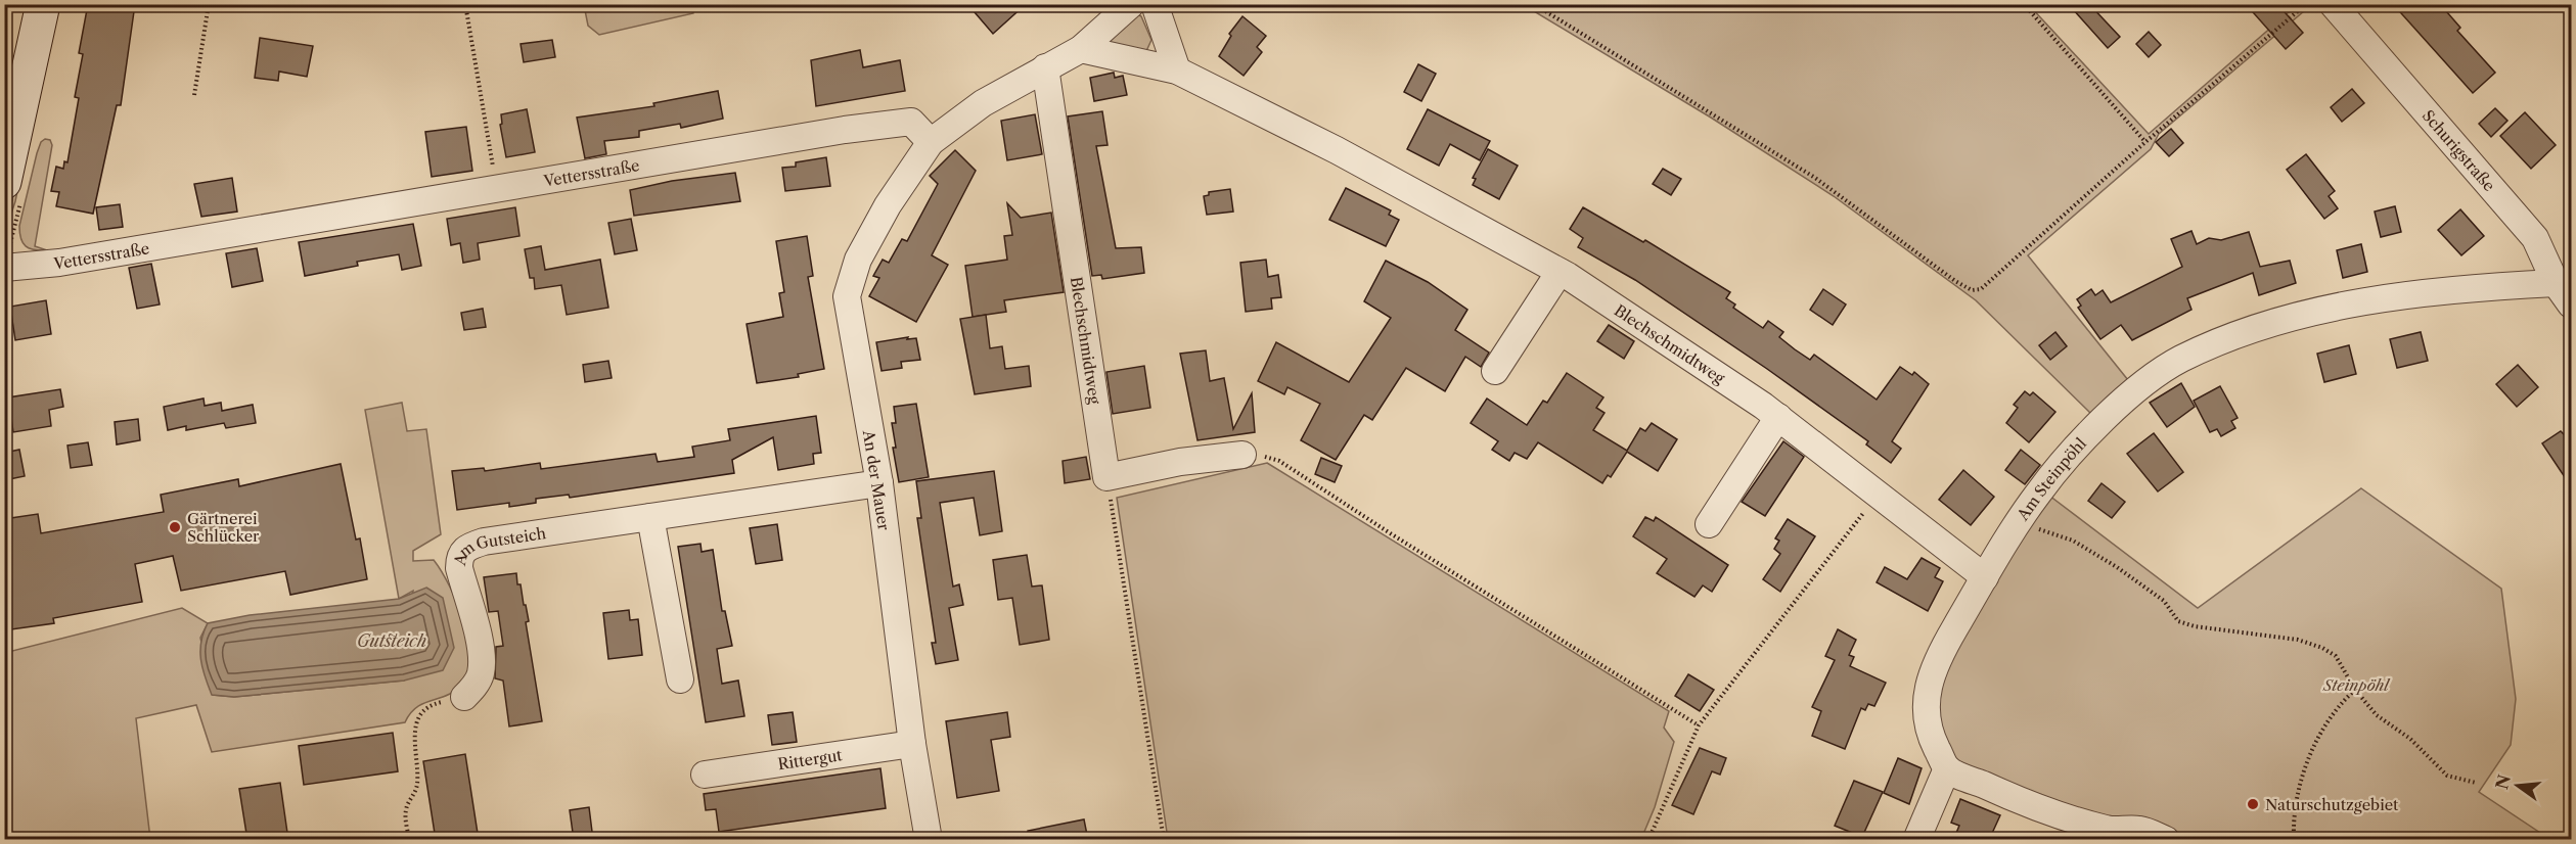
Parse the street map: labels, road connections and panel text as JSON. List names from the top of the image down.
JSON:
{
  "streets": {
    "street": [
      "Schurigstraße",
      "Vettersstraße",
      "Blechschmidtweg",
      "Am Steinpöhl",
      "An der Mauer",
      "Am Gutsteich",
      "Rittergut"
    ]
  },
  "crossings": [
    ["Schurigstraße", "Am Steinpöhl"],
    ["Vettersstraße", "An der Mauer"],
    ["Blechschmidtweg", "Am Steinpöhl"],
    ["An der Mauer", "Am Gutsteich"],
    ["An der Mauer", "Rittergut"]
  ],
  "water": ["Gutsteich"],
  "parks": ["Steinpöhl"],
  "places": ["Gärtnerei Schlücker", "Naturschutzgebiet"],
  "north": "left"
}
